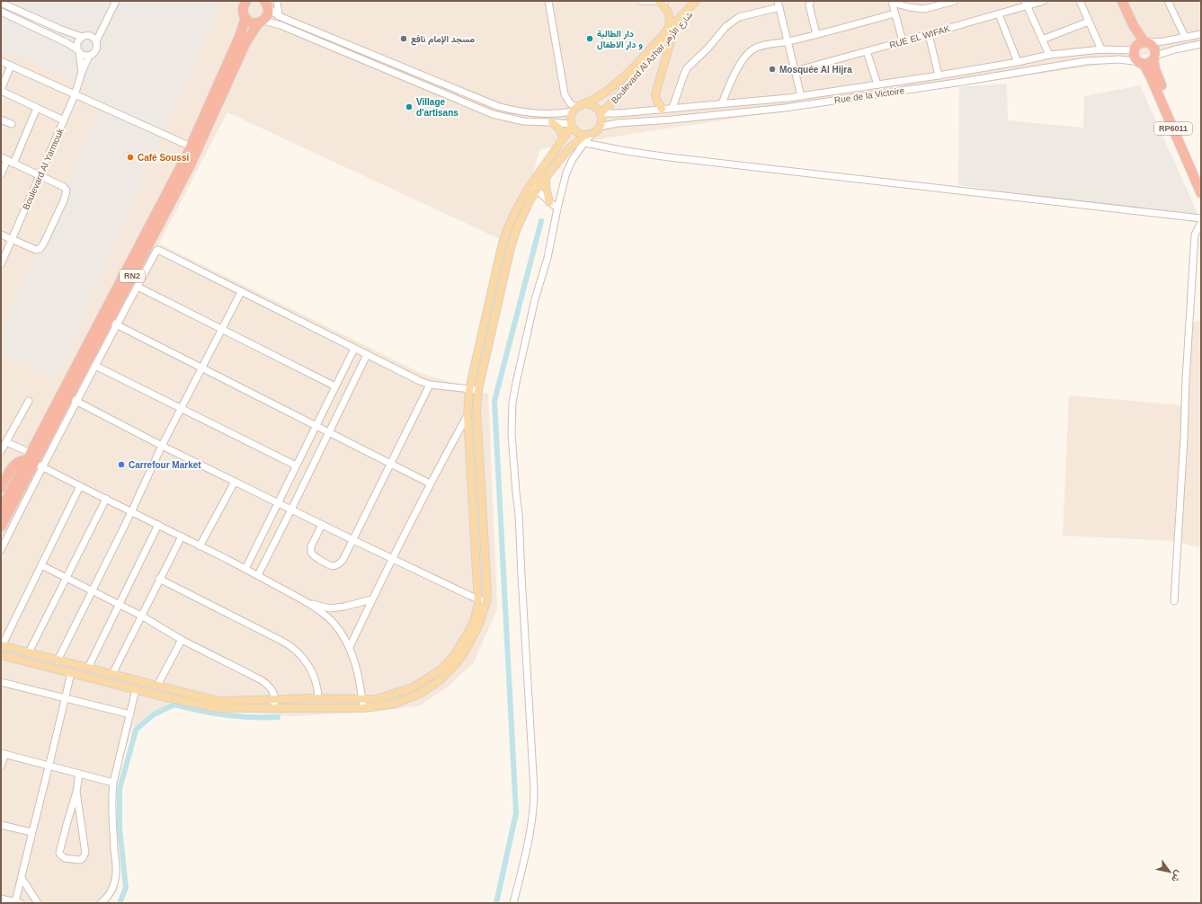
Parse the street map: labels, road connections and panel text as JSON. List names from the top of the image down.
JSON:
{
  "streets": {
    "highway": ["RP6011", "RN2"],
    "main road": ["Boulevard Al Azhar شارع الأزهر"],
    "street": ["RUE EL WIFAK", "Rue de la Victoire", "Boulevard Al Yarmouk"]
  },
  "crossings": [
    ["Boulevard Al Azhar شارع الأزهر", "Rue de la Victoire"],
    ["Rue de la Victoire", "RP6011"]
  ],
  "places": [
    "مسجد الإمام نافع",
    "دار الطالبة و دار الاطفال",
    "Mosquée Al Hijra",
    "Village d'artisans",
    "Café Soussi",
    "Carrefour Market"
  ],
  "north": "bottom right"
}
